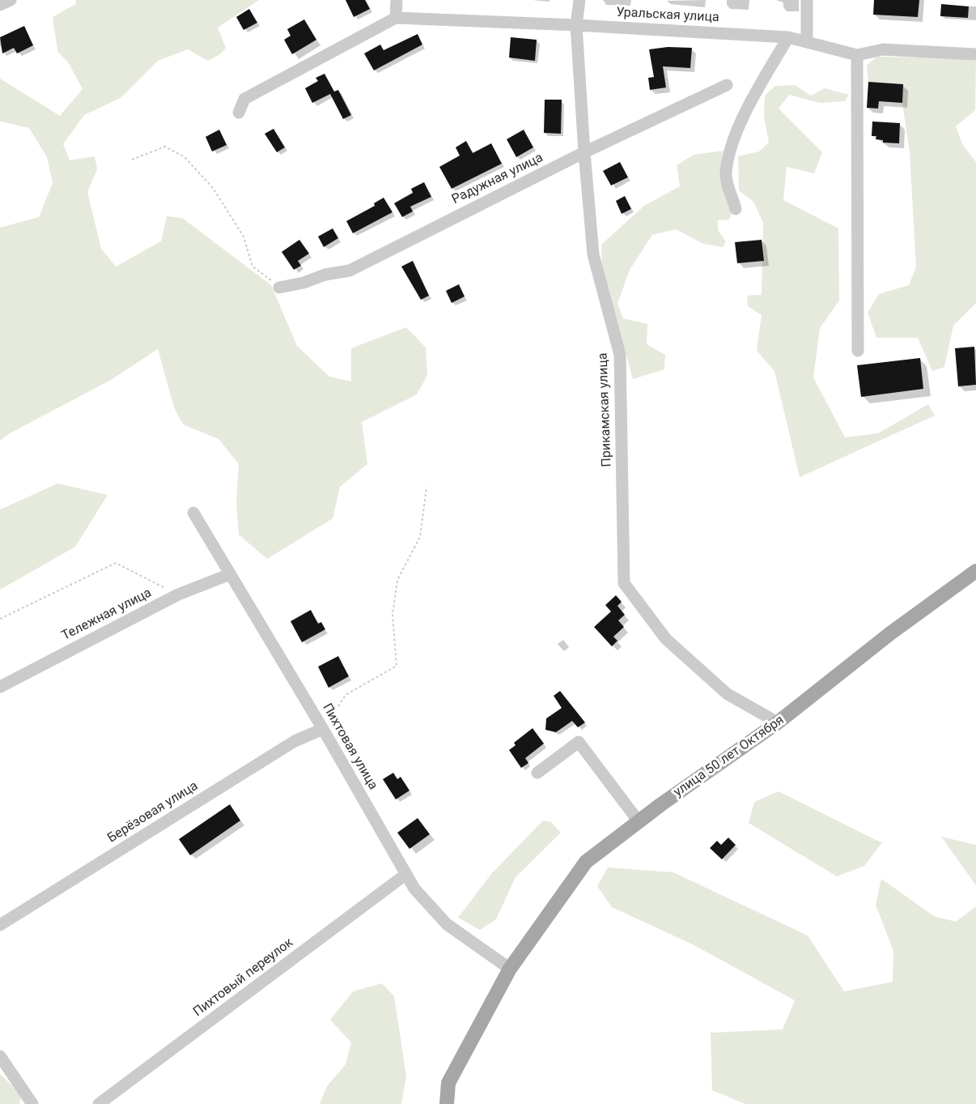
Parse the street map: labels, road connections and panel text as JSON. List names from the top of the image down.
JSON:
{
  "streets": {
    "main road": ["улица 50 лет Октября"],
    "street": [
      "Уральская улица",
      "Радужная улица",
      "Прикамская улица",
      "Тележная улица",
      "Пихтовая улица",
      "Берёзовая улица",
      "Пихтовый переулок"
    ]
  },
  "crossings": [
    ["Уральская улица", "Прикамская улица"],
    ["Радужная улица", "Прикамская улица"],
    ["Прикамская улица", "улица 50 лет Октября"],
    ["Тележная улица", "Пихтовая улица"],
    ["Пихтовая улица", "улица 50 лет Октября"],
    ["Пихтовая улица", "Берёзовая улица"],
    ["Пихтовая улица", "Пихтовый переулок"]
  ]
}
